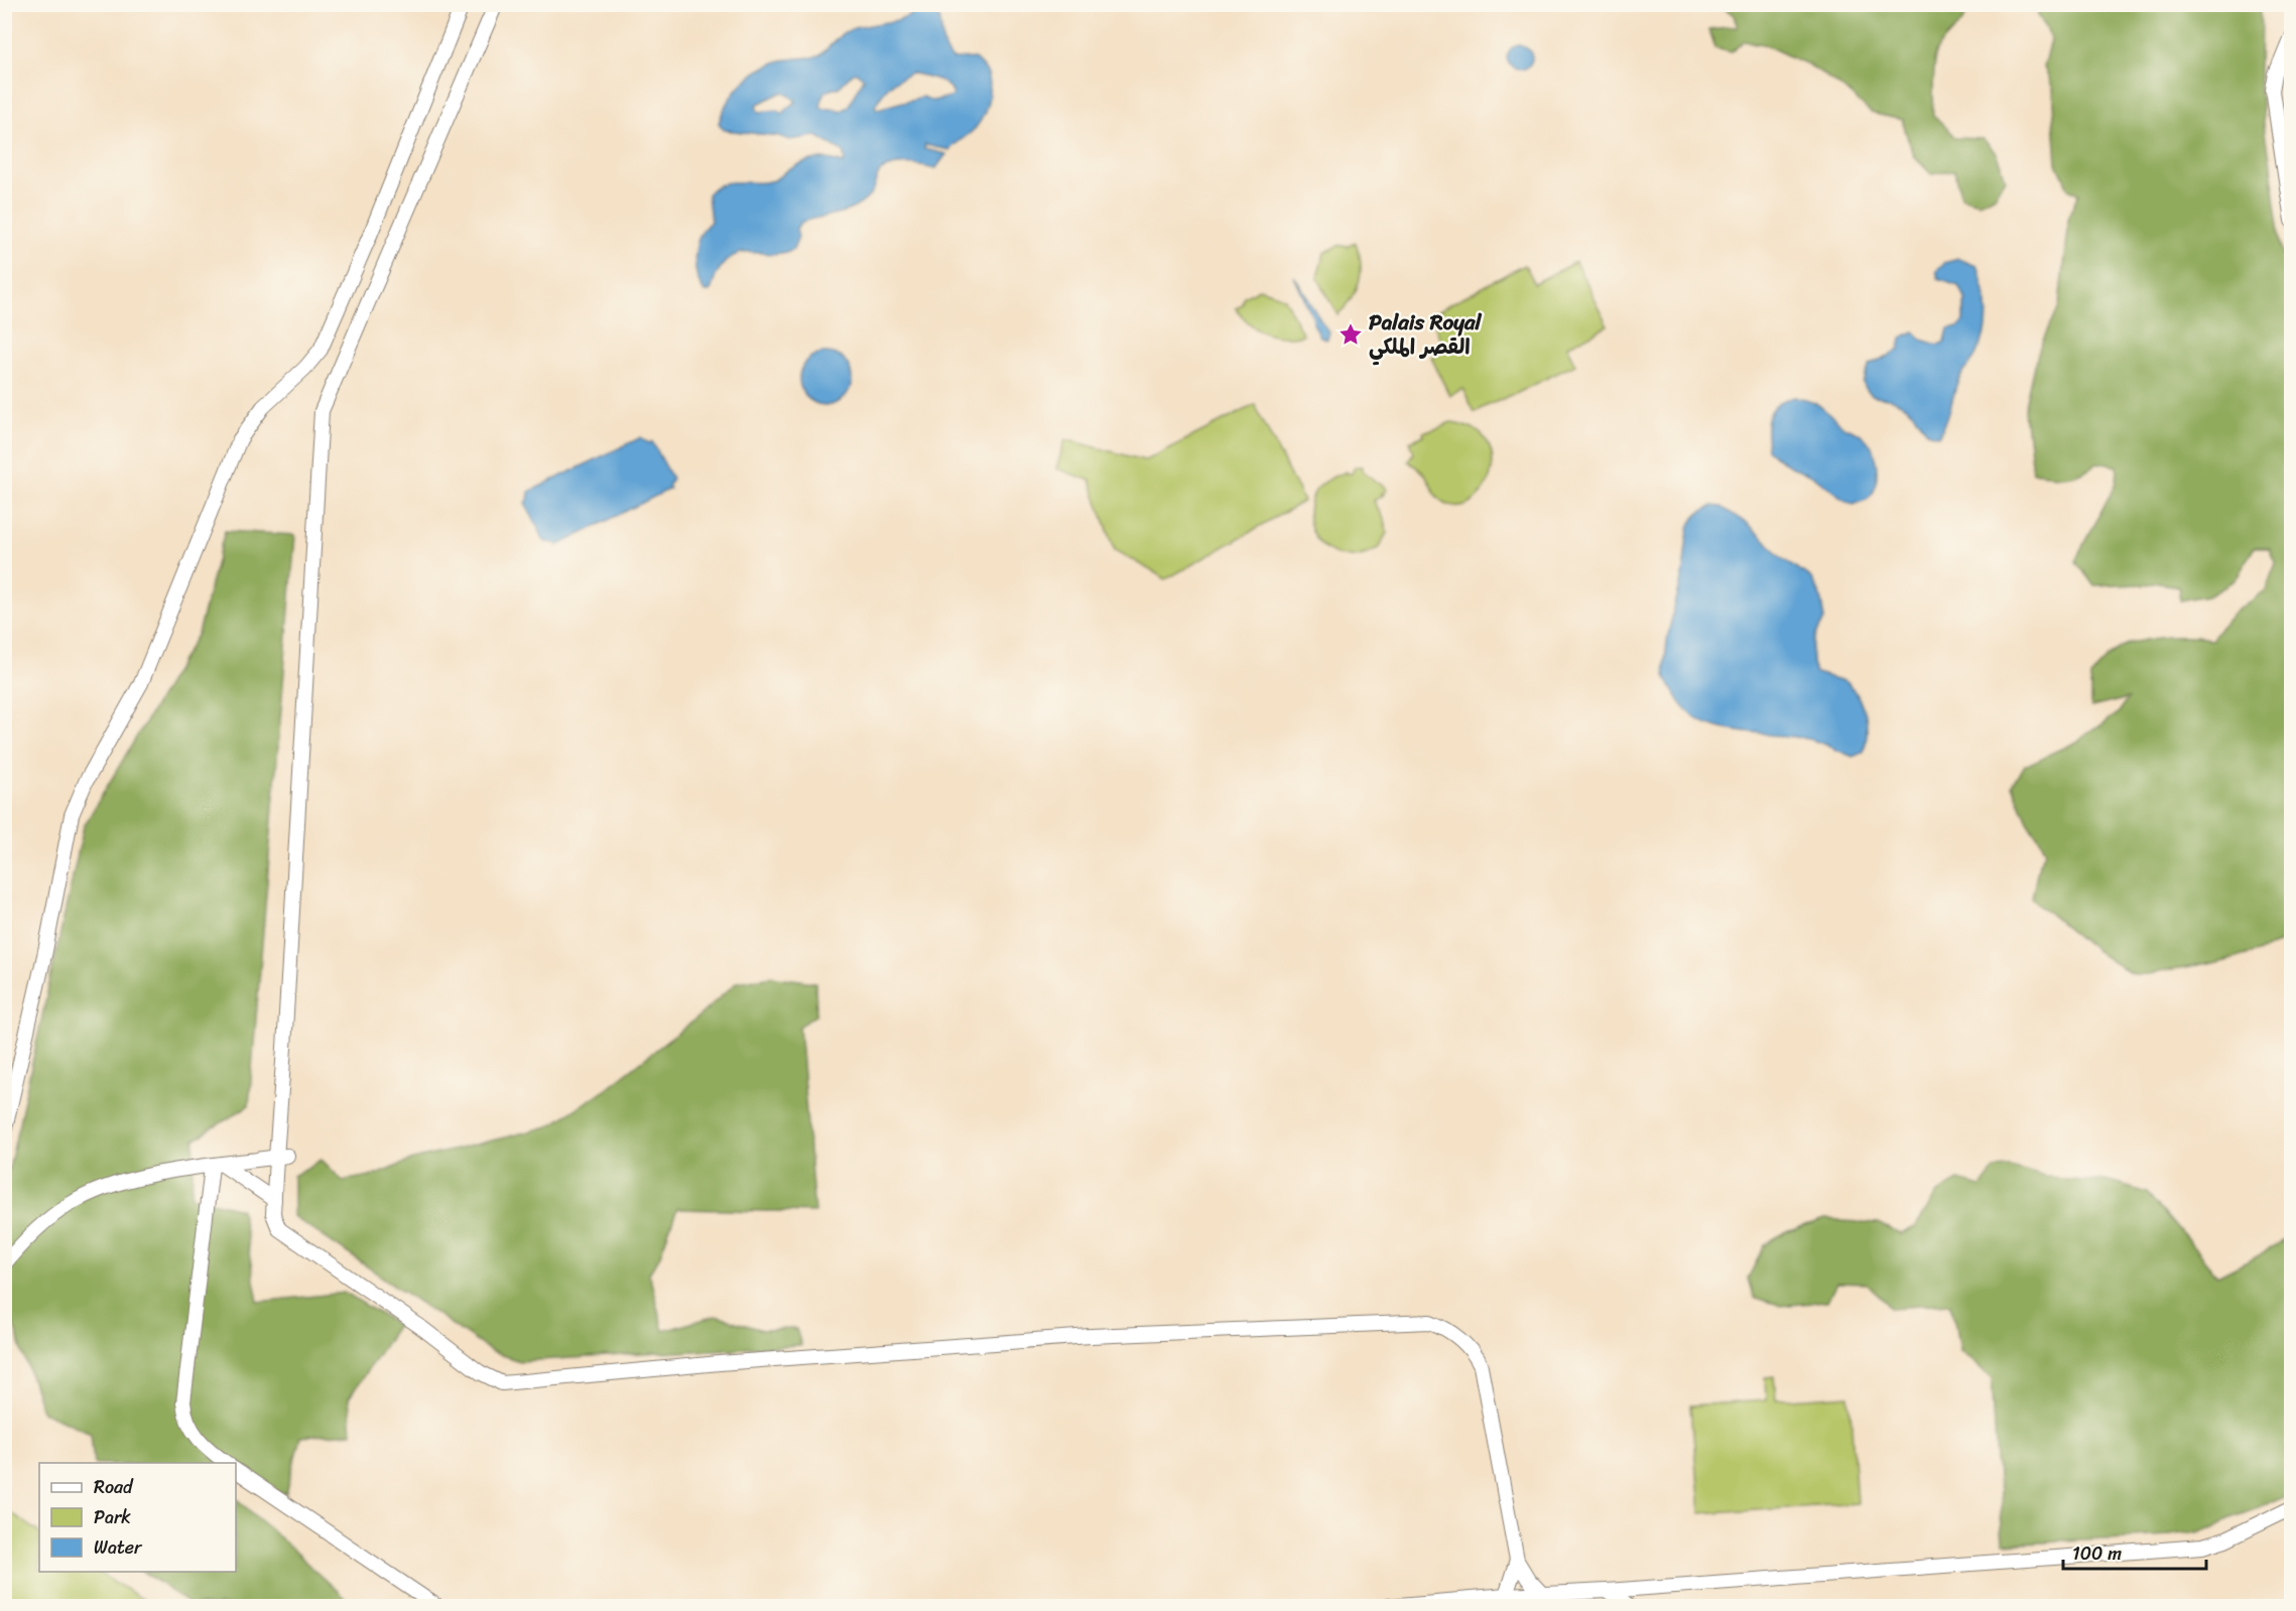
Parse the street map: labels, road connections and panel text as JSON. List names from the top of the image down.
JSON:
{
  "places": {
    "place": ["Palais Royal القصر الملكي"]
  },
  "legend": ["Road", "Park", "Water"],
  "scale_bar": "100 m"
}
